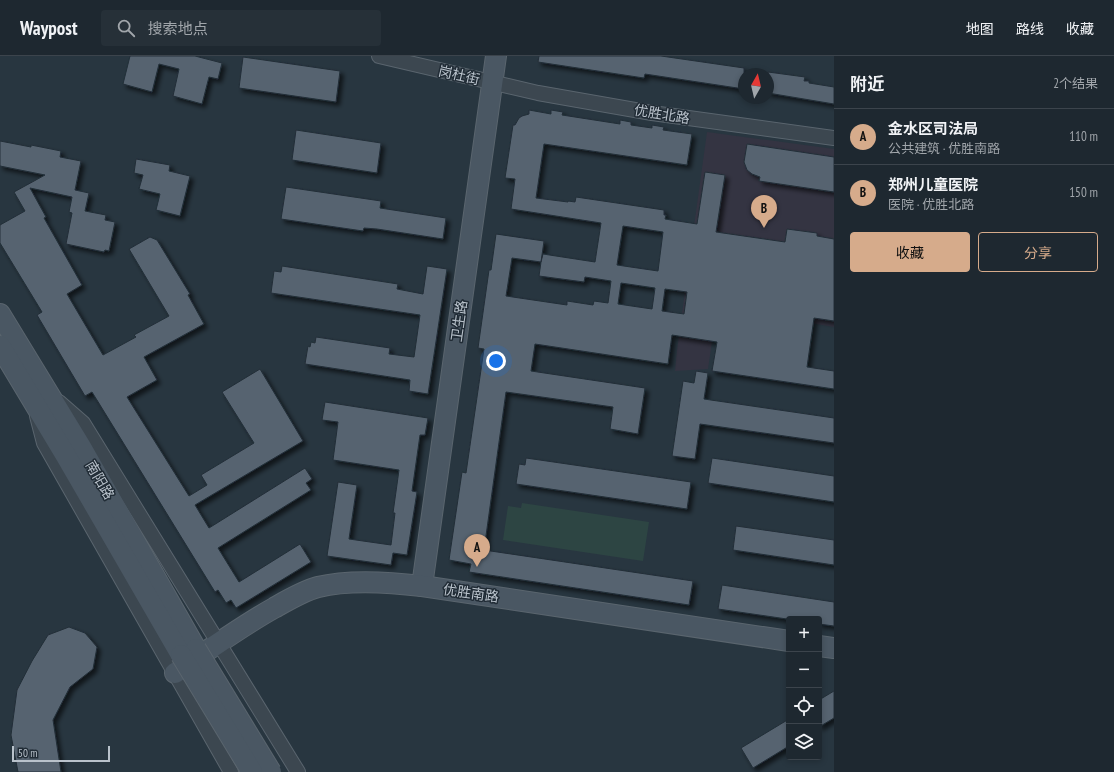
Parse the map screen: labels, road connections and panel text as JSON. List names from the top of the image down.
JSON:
{
  "streets": {
    "street": [
      "岗杜街",
      "优胜北路",
      "卫生路",
      "南阳路",
      "优胜南路"
    ]
  },
  "crossings": [
    ["岗杜街", "优胜北路"],
    ["岗杜街", "卫生路"],
    ["优胜北路", "卫生路"],
    ["卫生路", "优胜南路"],
    ["南阳路", "优胜南路"]
  ],
  "scale_bar": "50 m",
  "north": "top",
  "page": {
    "header": "Waypost",
    "search": "搜索地点",
    "nav": ["地图", "路线", "收藏"],
    "heading": ["附近", "2个结果"],
    "list": [
      {
        "mark": "A",
        "name": "金水区司法局",
        "note": "公共建筑 · 优胜南路",
        "value": "110 m"
      },
      {
        "mark": "B",
        "name": "郑州儿童医院",
        "note": "医院 · 优胜北路",
        "value": "150 m"
      }
    ],
    "pins": ["B", "A"],
    "buttons": ["收藏", "分享"],
    "map_buttons": ["+", "−"],
    "scale": "50 m"
  }
}
